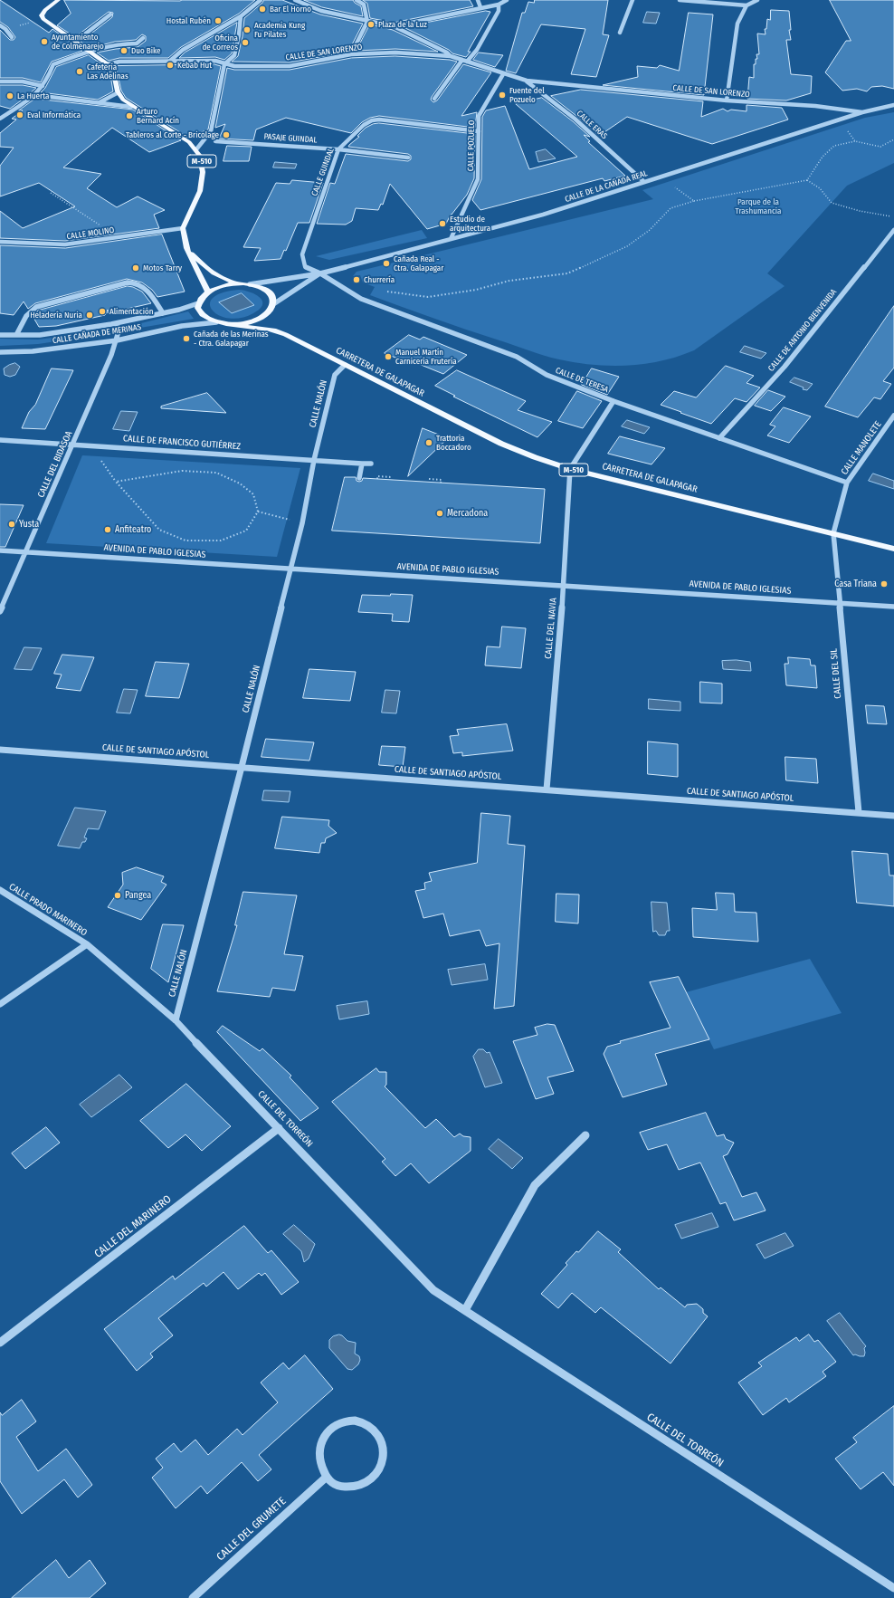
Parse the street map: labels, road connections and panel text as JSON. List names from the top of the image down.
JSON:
{
  "streets": {
    "main road": ["M-510", "CARRETERA DE GALAPAGAR"],
    "street": [
      "CALLE DE SAN LORENZO",
      "CALLE ERAS",
      "PASAJE GUINDAL",
      "CALLE POZUELO",
      "CALLE GUINDAL",
      "CALLE DE LA CAÑADA REAL",
      "CALLE MOLINO",
      "CALLE DE ANTONIO BIENVENIDA",
      "CALLE CAÑADA DE MERINAS",
      "CALLE DE TERESA",
      "CALLE NALÓN",
      "CALLE DE FRANCISCO GUTIÉRREZ",
      "CALLE MANOLETE",
      "CALLE DEL BIDASOA",
      "AVENIDA DE PABLO IGLESIAS",
      "CALLE DEL NAVIA",
      "CALLE DEL SIL",
      "CALLE DE SANTIAGO APÓSTOL",
      "CALLE PRADO MARINERO",
      "CALLE DEL TORREÓN",
      "CALLE DEL MARINERO",
      "CALLE DEL GRUMETE"
    ]
  },
  "crossings": [
    ["CALLE DE SAN LORENZO", "CALLE ERAS"],
    ["CALLE DE SAN LORENZO", "CALLE POZUELO"],
    ["CALLE DE SAN LORENZO", "CALLE DE LA CAÑADA REAL"],
    ["CALLE ERAS", "CALLE DE LA CAÑADA REAL"],
    ["PASAJE GUINDAL", "CALLE GUINDAL"],
    ["CALLE POZUELO", "CALLE GUINDAL"],
    ["CALLE POZUELO", "CALLE DE LA CAÑADA REAL"],
    ["M-510", "CALLE DE LA CAÑADA REAL"],
    ["M-510", "CALLE MOLINO"],
    ["M-510", "CALLE CAÑADA DE MERINAS"],
    ["M-510", "CARRETERA DE GALAPAGAR"],
    ["CALLE GUINDAL", "CALLE DE LA CAÑADA REAL"],
    ["CALLE GUINDAL", "CALLE DE TERESA"],
    ["CALLE DE LA CAÑADA REAL", "CALLE CAÑADA DE MERINAS"],
    ["CALLE DE LA CAÑADA REAL", "CALLE DE TERESA"],
    ["CALLE DE ANTONIO BIENVENIDA", "CALLE DE TERESA"],
    ["CALLE CAÑADA DE MERINAS", "CALLE DEL BIDASOA"],
    ["CARRETERA DE GALAPAGAR", "CALLE NALÓN"],
    ["CARRETERA DE GALAPAGAR", "CALLE MANOLETE"],
    ["CARRETERA DE GALAPAGAR", "CALLE DEL NAVIA"],
    ["CARRETERA DE GALAPAGAR", "CALLE DEL SIL"],
    ["CALLE DE TERESA", "CALLE MANOLETE"],
    ["CALLE NALÓN", "CALLE DE FRANCISCO GUTIÉRREZ"],
    ["CALLE NALÓN", "AVENIDA DE PABLO IGLESIAS"],
    ["CALLE NALÓN", "CALLE DE SANTIAGO APÓSTOL"],
    ["CALLE NALÓN", "CALLE DEL TORREÓN"],
    ["CALLE DE FRANCISCO GUTIÉRREZ", "CALLE DEL BIDASOA"],
    ["CALLE MANOLETE", "CALLE DEL SIL"],
    ["CALLE DEL BIDASOA", "AVENIDA DE PABLO IGLESIAS"],
    ["AVENIDA DE PABLO IGLESIAS", "CALLE DEL NAVIA"],
    ["AVENIDA DE PABLO IGLESIAS", "CALLE DEL SIL"],
    ["CALLE DEL NAVIA", "CALLE DE SANTIAGO APÓSTOL"],
    ["CALLE DEL SIL", "CALLE DE SANTIAGO APÓSTOL"],
    ["CALLE PRADO MARINERO", "CALLE DEL TORREÓN"],
    ["CALLE DEL TORREÓN", "CALLE DEL MARINERO"]
  ],
  "parks": ["Parque de la Trashumancia"],
  "places": [
    "Bar El Horno",
    "Hostal Rubén",
    "Plaza de la Luz",
    "Academia Kung Fu Pilates",
    "Ayuntamiento de Colmenarejo",
    "Oficina de Correos",
    "Duo Bike",
    "Kebab Hut",
    "Cafetería Las Adelinas",
    "Fuente del Pozuelo",
    "La Huerta",
    "Eval Informática",
    "Arturo Bernard Acín",
    "Tableros al Corte - Bricolage",
    "Estudio de arquitectura",
    "Cañada Real - Ctra. Galapagar",
    "Motos Tarry",
    "Churrería",
    "Alimentación",
    "Heladería Nuria",
    "Cañada de las Merinas - Ctra. Galapagar",
    "Manuel Martín Carnicería Frutería",
    "Trattoria Boccadoro",
    "Mercadona",
    "Yusta",
    "Anfiteatro",
    "Casa Triana",
    "Pangea"
  ]
}
